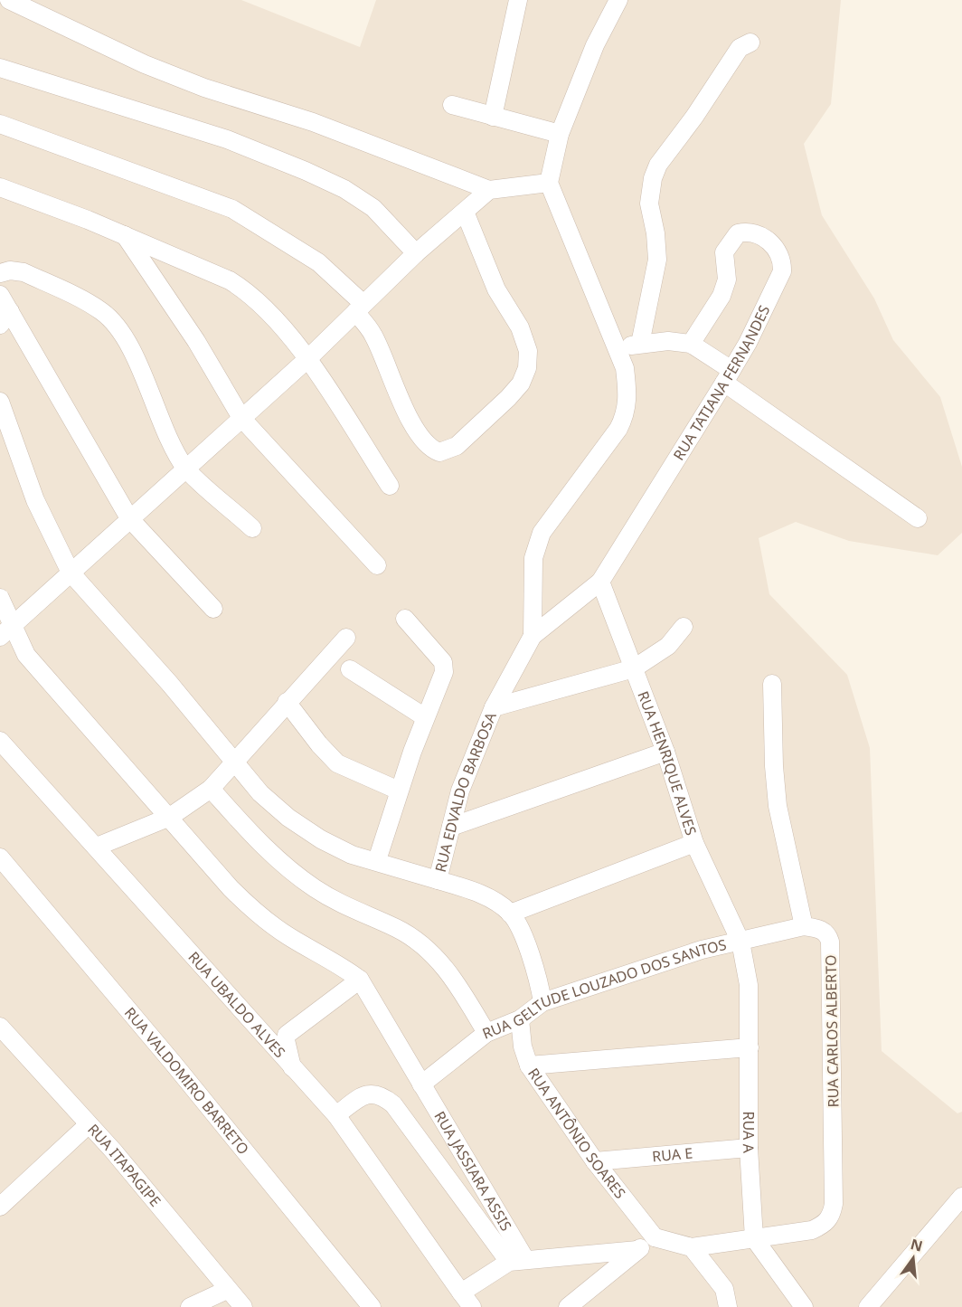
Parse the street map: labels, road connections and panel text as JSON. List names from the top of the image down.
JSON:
{
  "streets": {
    "street": [
      "RUA TATIANA FERNANDES",
      "RUA HENRIQUE ALVES",
      "RUA EDVALDO BARBOSA",
      "RUA GELTUDE LOUZADO DOS SANTOS",
      "RUA UBALDO ALVES",
      "RUA CARLOS ALBERTO",
      "RUA VALDOMIRO BARRETO",
      "RUA A",
      "RUA ANTÔNIO SOARES",
      "RUA E",
      "RUA ITAPAGIPE",
      "RUA JASSIARA ASSIS"
    ]
  },
  "crossings": [
    ["RUA TATIANA FERNANDES", "RUA HENRIQUE ALVES"],
    ["RUA TATIANA FERNANDES", "RUA EDVALDO BARBOSA"],
    ["RUA HENRIQUE ALVES", "RUA GELTUDE LOUZADO DOS SANTOS"],
    ["RUA HENRIQUE ALVES", "RUA A"],
    ["RUA GELTUDE LOUZADO DOS SANTOS", "RUA CARLOS ALBERTO"],
    ["RUA GELTUDE LOUZADO DOS SANTOS", "RUA A"],
    ["RUA GELTUDE LOUZADO DOS SANTOS", "RUA ANTÔNIO SOARES"],
    ["RUA GELTUDE LOUZADO DOS SANTOS", "RUA JASSIARA ASSIS"],
    ["RUA CARLOS ALBERTO", "RUA A"],
    ["RUA A", "RUA E"],
    ["RUA ANTÔNIO SOARES", "RUA E"]
  ],
  "north": "top"
}
